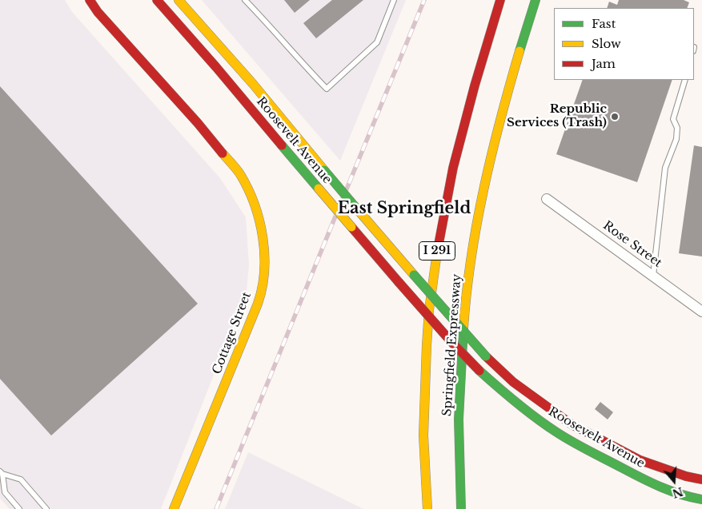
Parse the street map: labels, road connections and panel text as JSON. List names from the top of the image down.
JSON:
{
  "streets": {
    "main road": [
      "Roosevelt Avenue",
      "I 291",
      "Cottage Street",
      "Springfield Expressway"
    ],
    "street": ["Rose Street"]
  },
  "districts": ["East Springfield"],
  "places": ["Republic Services (Trash)"],
  "legend": ["Fast", "Slow", "Jam"],
  "north": "bottom"
}
